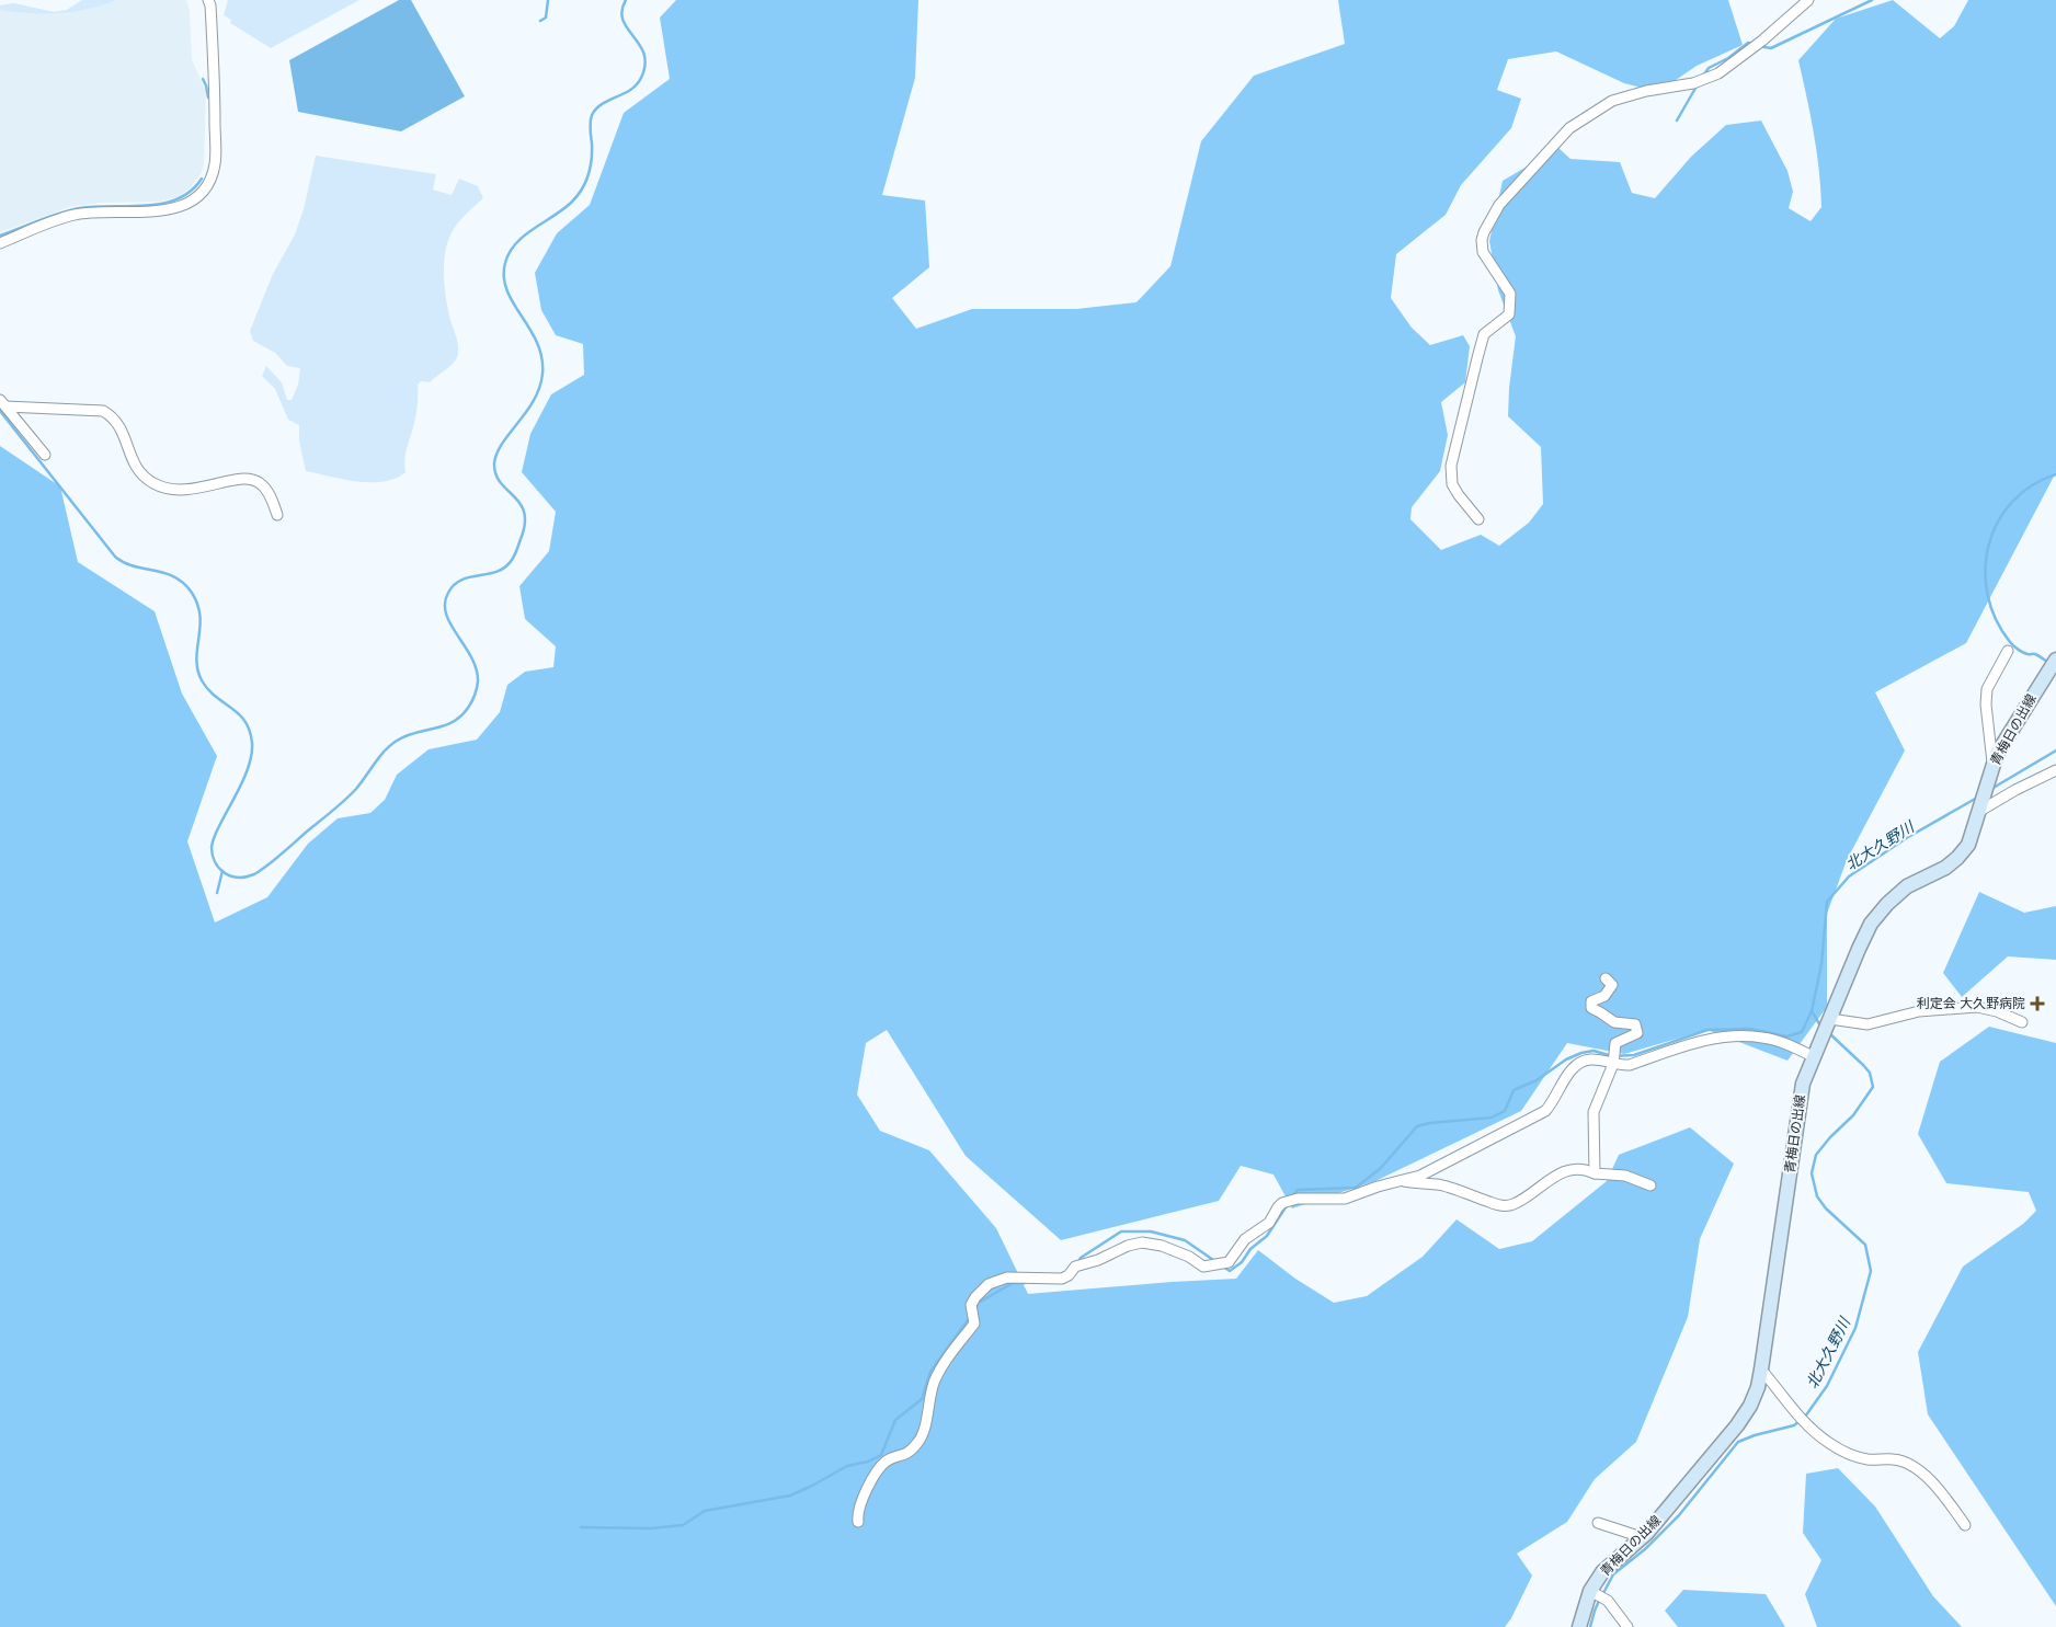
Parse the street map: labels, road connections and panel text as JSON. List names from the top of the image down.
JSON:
{
  "streets": {
    "main road": ["青梅日の出線"]
  },
  "water": ["北大久野川"],
  "places": {
    "health": ["利定会 大久野病院"]
  }
}
